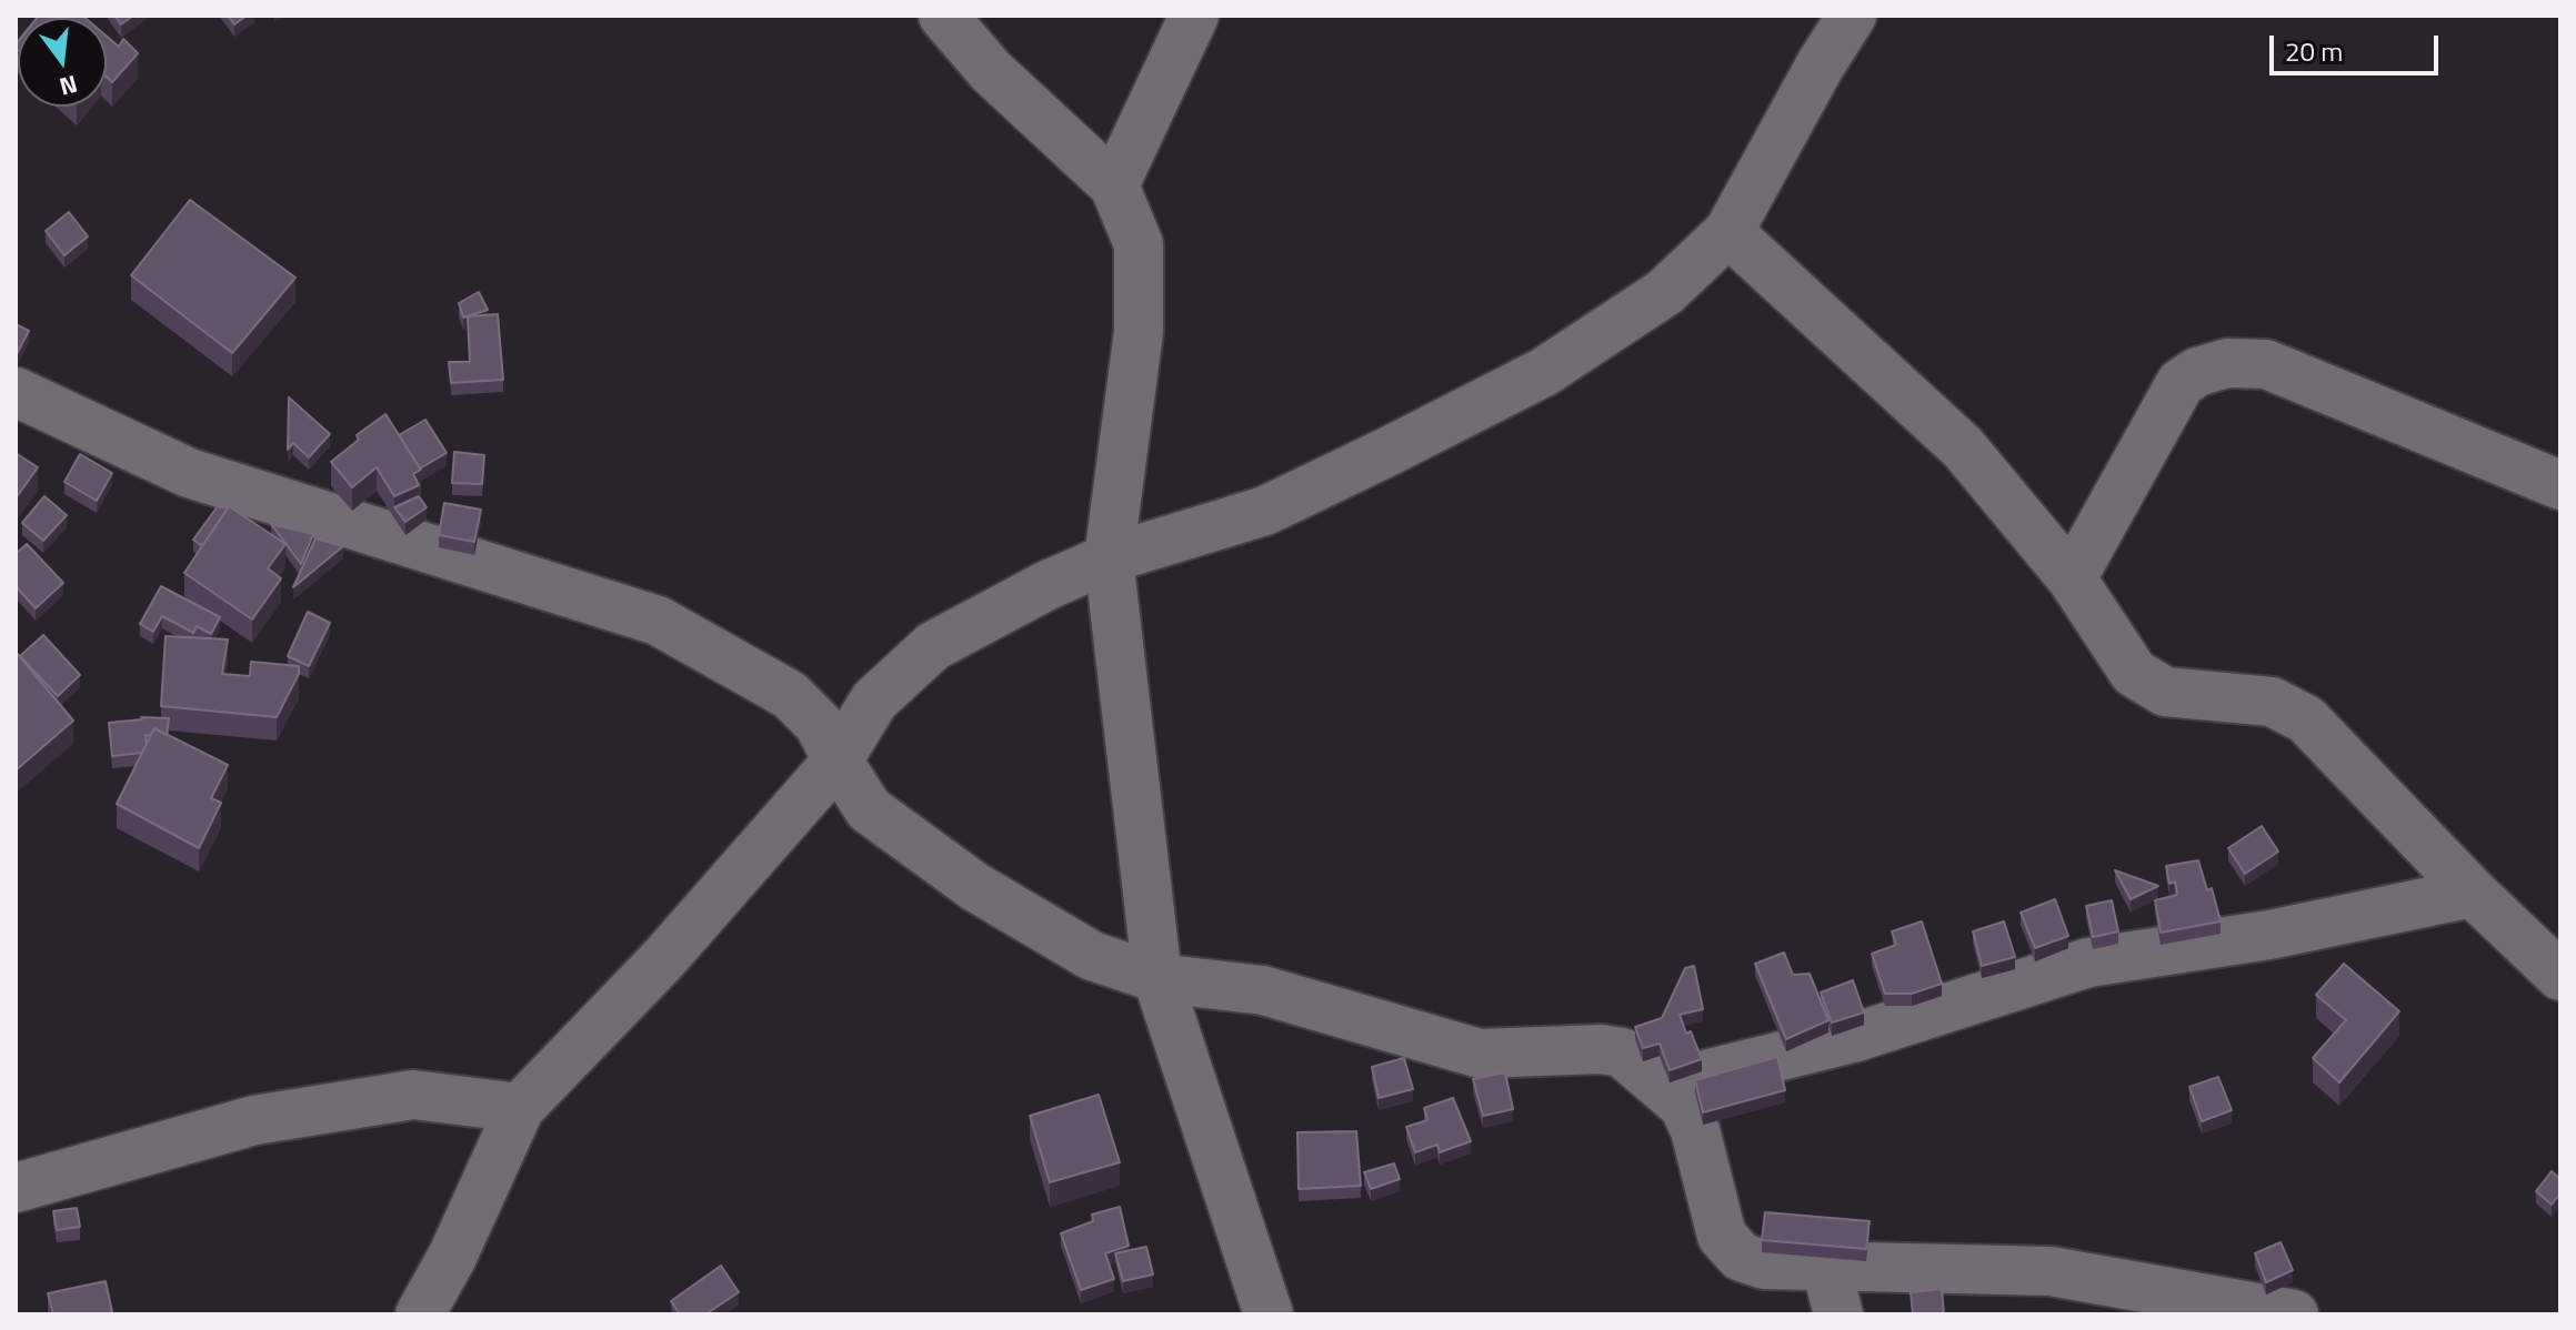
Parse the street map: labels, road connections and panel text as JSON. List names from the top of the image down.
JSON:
{
  "scale_bar": "20 m",
  "north": "bottom"
}
